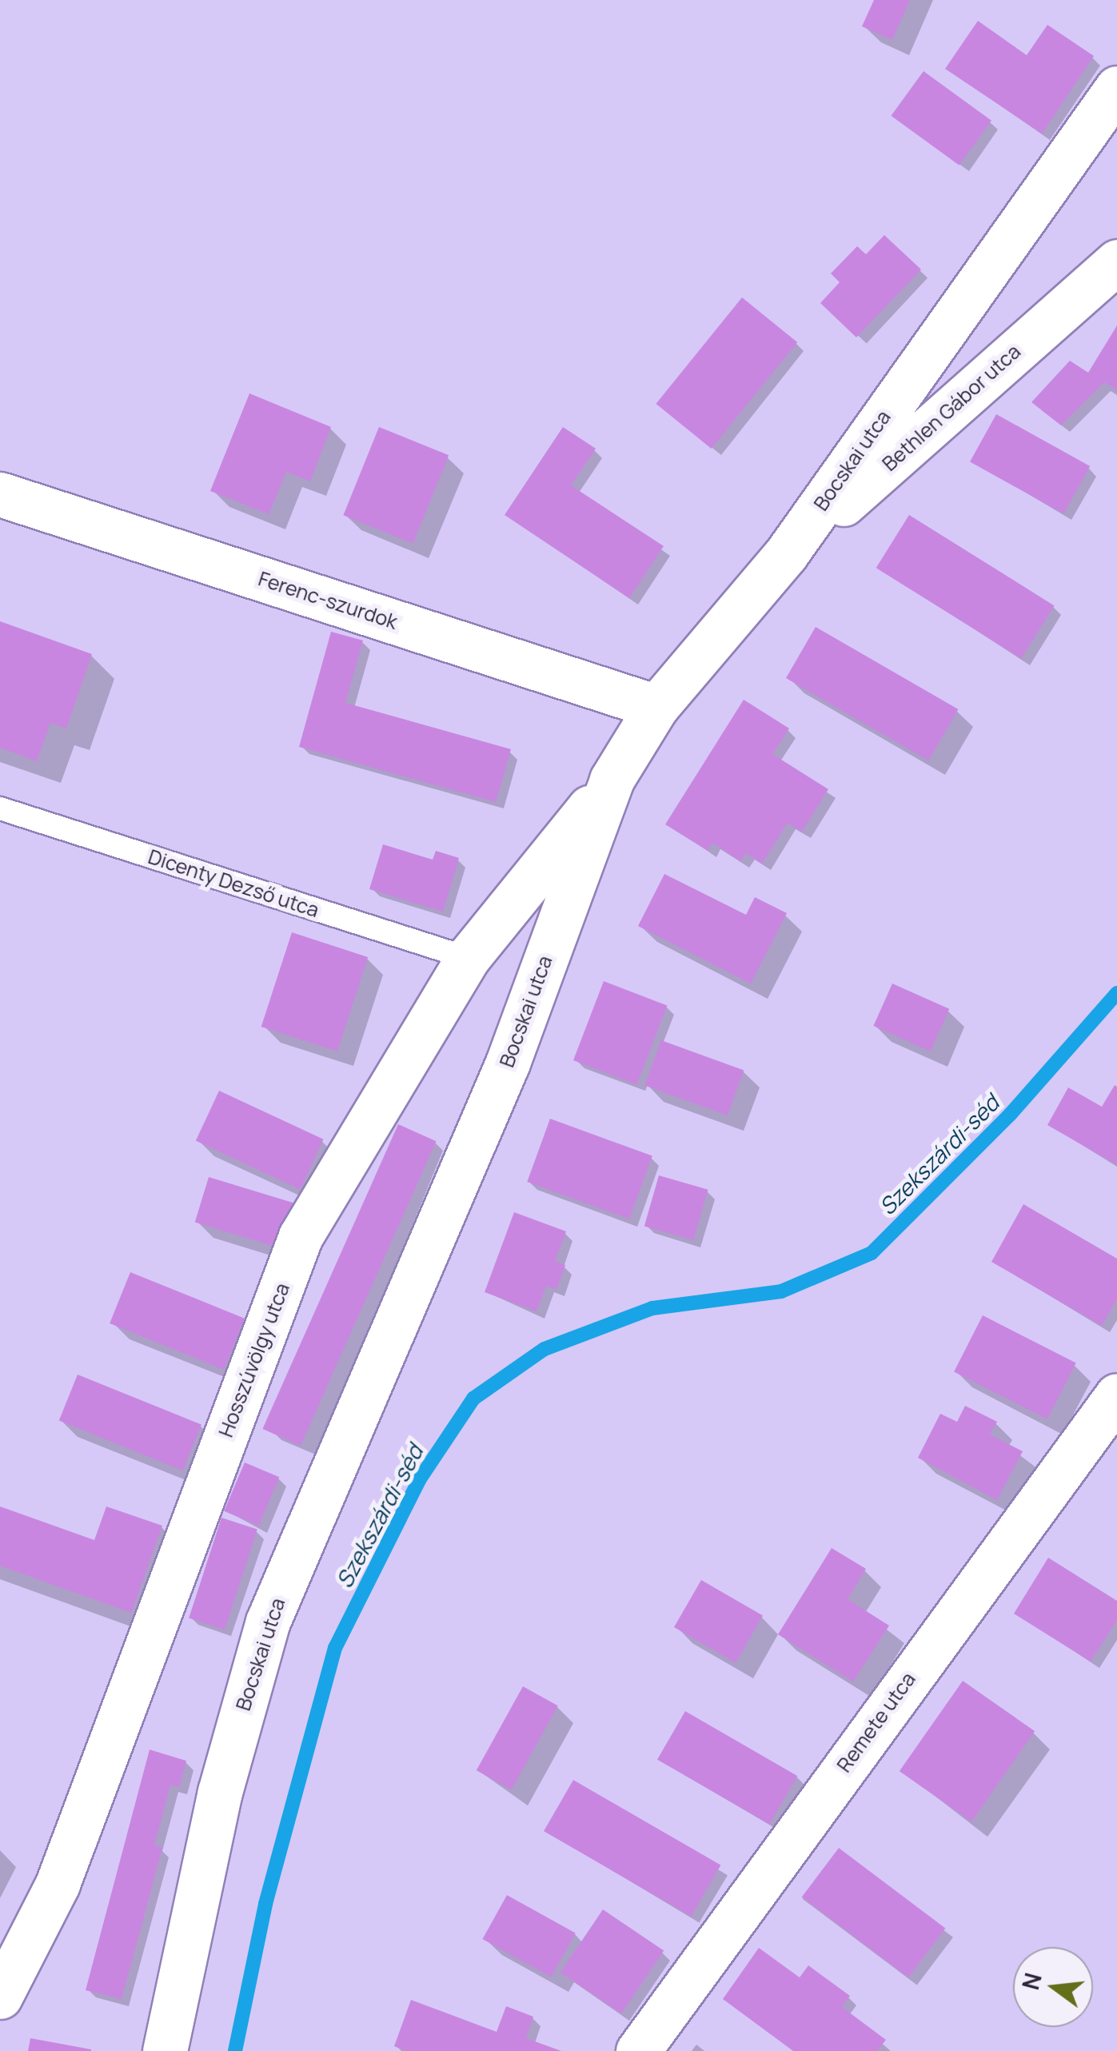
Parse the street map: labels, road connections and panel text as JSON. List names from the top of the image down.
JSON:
{
  "streets": {
    "street": [
      "Bethlen Gábor utca",
      "Bocskai utca",
      "Ferenc-szurdok",
      "Hosszúvölgy utca",
      "Remete utca"
    ],
    "lane": ["Dicenty Dezső utca"]
  },
  "crossings": [
    ["Bethlen Gábor utca", "Bocskai utca"],
    ["Bocskai utca", "Ferenc-szurdok"],
    ["Bocskai utca", "Hosszúvölgy utca"],
    ["Dicenty Dezső utca", "Hosszúvölgy utca"]
  ],
  "water": ["Szekszárdi-séd"],
  "north": "left"
}
